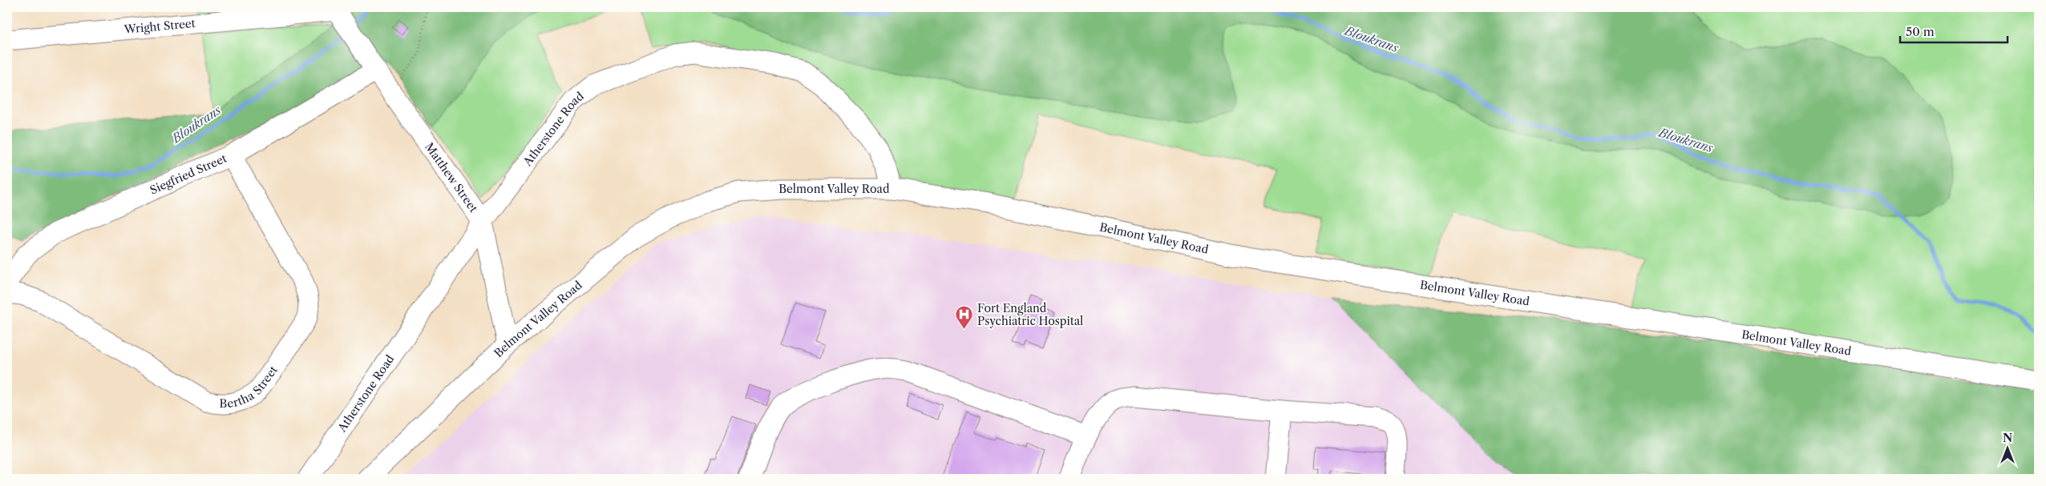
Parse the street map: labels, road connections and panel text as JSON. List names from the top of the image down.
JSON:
{
  "streets": {
    "street": [
      "Wright Street",
      "Atherstone Road",
      "Siegfried Street",
      "Matthew Street",
      "Belmont Valley Road",
      "Bertha Street"
    ]
  },
  "crossings": [
    ["Wright Street", "Matthew Street"],
    ["Atherstone Road", "Matthew Street"],
    ["Atherstone Road", "Belmont Valley Road"],
    ["Siegfried Street", "Matthew Street"],
    ["Siegfried Street", "Bertha Street"],
    ["Matthew Street", "Belmont Valley Road"]
  ],
  "water": ["Bloukrans"],
  "places": {
    "hospital": ["Fort England Psychiatric Hospital"]
  },
  "scale_bar": "50 m",
  "north": "top"
}
